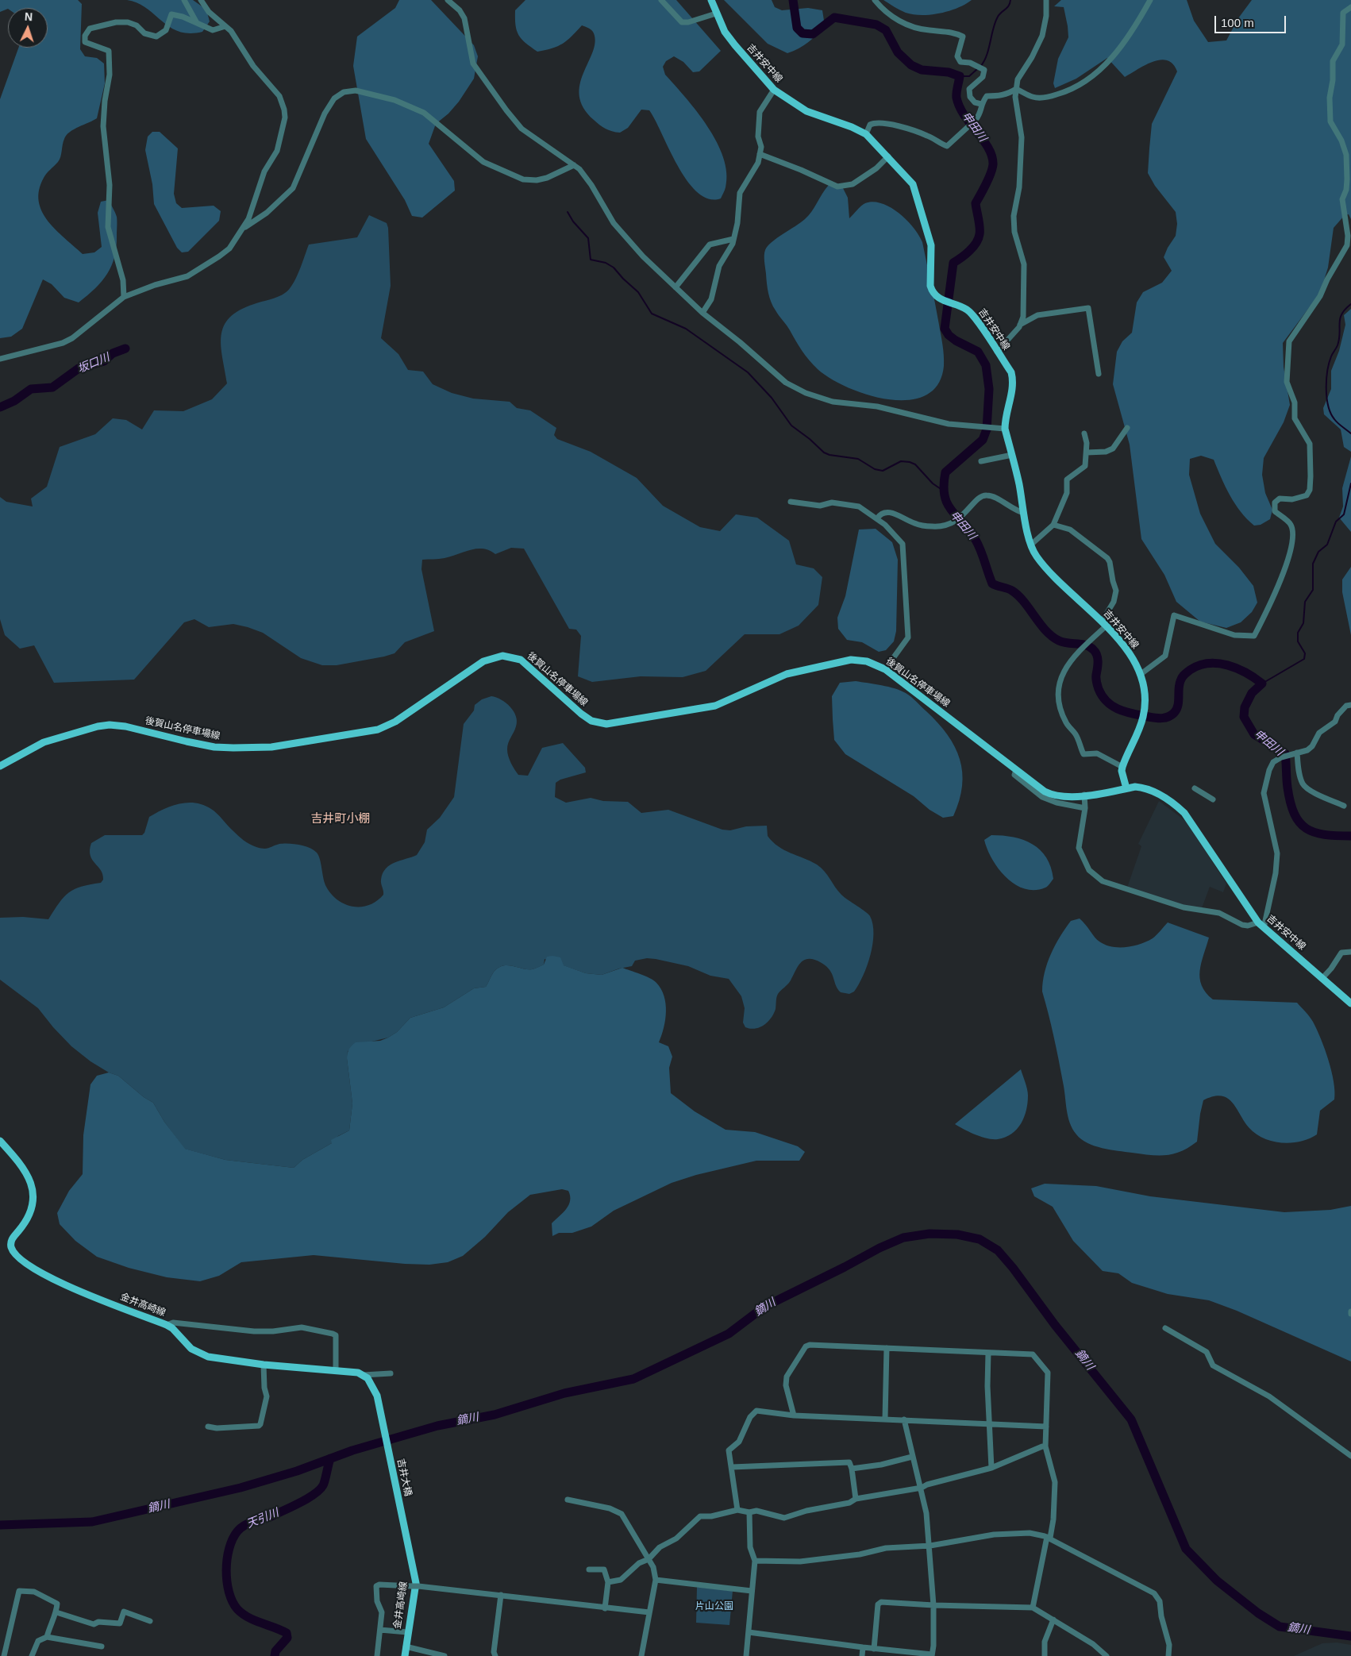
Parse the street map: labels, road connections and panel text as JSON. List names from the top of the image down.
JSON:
{
  "streets": {
    "main road": [
      "吉井安中線",
      "後賀山名停車場線",
      "金井高崎線",
      "吉井大橋"
    ]
  },
  "crossings": [
    ["吉井安中線", "後賀山名停車場線"],
    ["金井高崎線", "吉井大橋"]
  ],
  "districts": ["吉井町小棚"],
  "water": [
    "申田川",
    "坂口川",
    "鏑川",
    "天引川"
  ],
  "parks": ["片山公園"],
  "scale_bar": "100 m",
  "north": "top"
}
